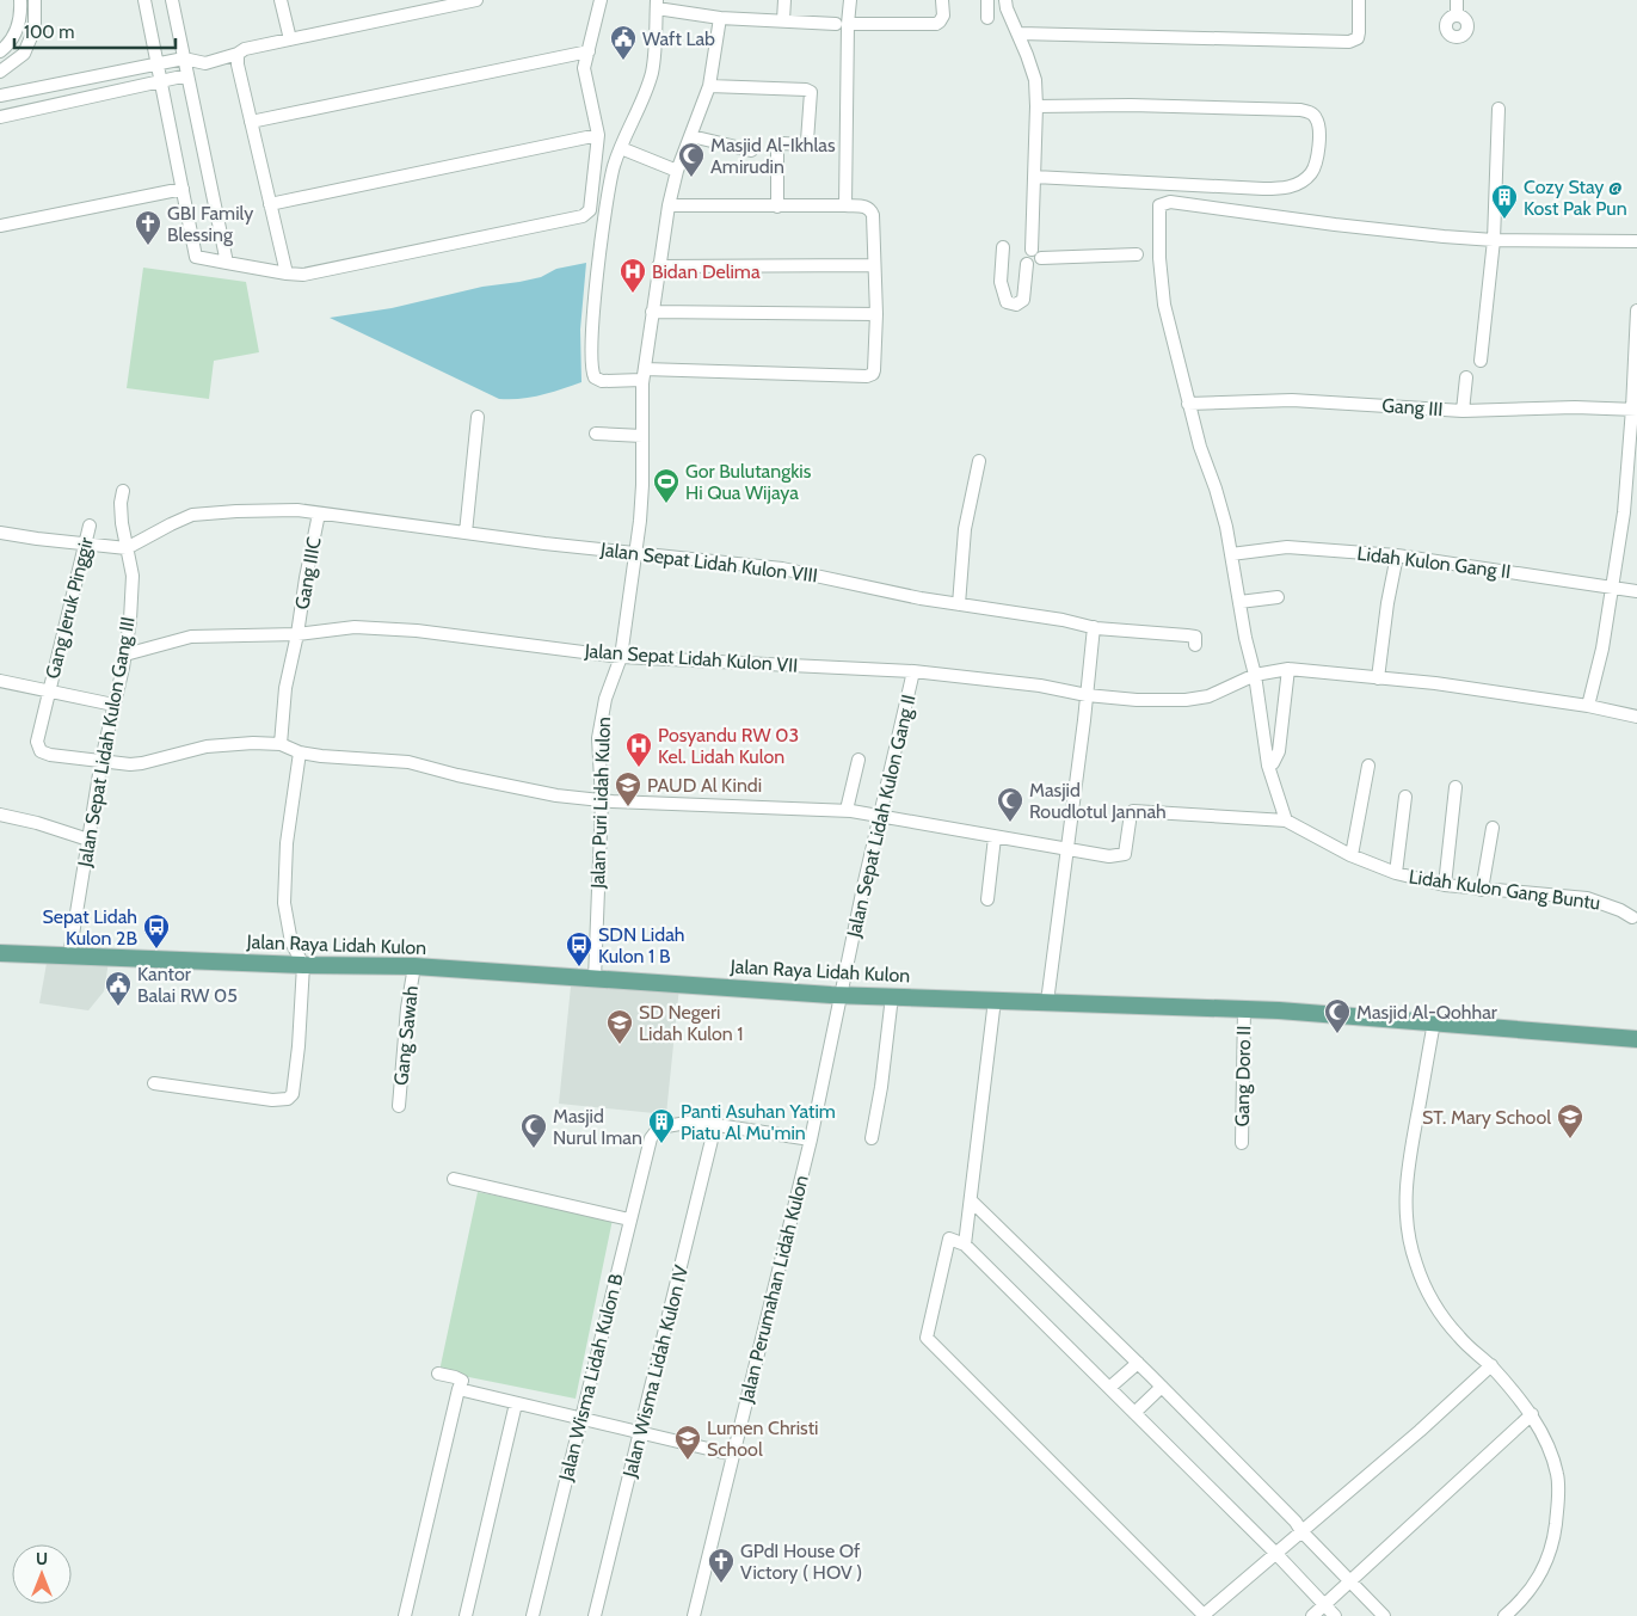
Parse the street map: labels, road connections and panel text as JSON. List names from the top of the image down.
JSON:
{
  "streets": {
    "main road": ["Jalan Raya Lidah Kulon"],
    "street": [
      "Gang III",
      "Jalan Sepat Lidah Kulon VIII",
      "Lidah Kulon Gang II",
      "Gang IIIC",
      "Gang Jeruk Pinggir",
      "Jalan Sepat Lidah Kulon VII",
      "Jalan Sepat Lidah Kulon Gang III",
      "Jalan Puri Lidah Kulon",
      "Jalan Sepat Lidah Kulon Gang II",
      "Lidah Kulon Gang Buntu",
      "Gang Sawah",
      "Gang Doro II",
      "Jalan Perumahan Lidah Kulon",
      "Jalan Wisma Lidah Kulon IV",
      "Jalan Wisma Lidah Kulon B"
    ]
  },
  "crossings": [
    ["Jalan Sepat Lidah Kulon VIII", "Gang IIIC"],
    ["Jalan Sepat Lidah Kulon VIII", "Jalan Sepat Lidah Kulon Gang III"],
    ["Jalan Sepat Lidah Kulon VIII", "Jalan Puri Lidah Kulon"],
    ["Gang IIIC", "Jalan Sepat Lidah Kulon VII"],
    ["Gang Jeruk Pinggir", "Jalan Sepat Lidah Kulon Gang III"],
    ["Jalan Sepat Lidah Kulon VII", "Jalan Sepat Lidah Kulon Gang III"],
    ["Jalan Sepat Lidah Kulon VII", "Jalan Puri Lidah Kulon"],
    ["Jalan Sepat Lidah Kulon VII", "Jalan Sepat Lidah Kulon Gang II"],
    ["Jalan Sepat Lidah Kulon Gang III", "Jalan Raya Lidah Kulon"],
    ["Jalan Puri Lidah Kulon", "Jalan Raya Lidah Kulon"],
    ["Jalan Sepat Lidah Kulon Gang II", "Jalan Raya Lidah Kulon"],
    ["Jalan Sepat Lidah Kulon Gang II", "Jalan Perumahan Lidah Kulon"],
    ["Jalan Raya Lidah Kulon", "Gang Sawah"],
    ["Jalan Raya Lidah Kulon", "Gang Doro II"],
    ["Jalan Raya Lidah Kulon", "Jalan Perumahan Lidah Kulon"],
    ["Jalan Wisma Lidah Kulon IV", "Jalan Wisma Lidah Kulon B"]
  ],
  "places": {
    "public building": ["Waft Lab", "Kantor Balai RW 05"],
    "mosque": [
      "Masjid Al-Ikhlas Amirudin",
      "Masjid Roudlotul Jannah",
      "Masjid Al-Qohhar",
      "Masjid Nurul Iman"
    ],
    "building": ["Cozy Stay @ Kost Pak Pun", "Panti Asuhan Yatim Piatu Al Mu'min"],
    "church": ["GBI Family Blessing", "GPdI House Of Victory ( HOV )"],
    "hospital": ["Bidan Delima", "Posyandu RW 03 Kel. Lidah Kulon"],
    "sports": ["Gor Bulutangkis Hi Qua Wijaya"],
    "school or university": [
      "PAUD Al Kindi",
      "SD Negeri Lidah Kulon 1",
      "ST. Mary School",
      "Lumen Christi School"
    ],
    "bus stop": ["Sepat Lidah Kulon 2B", "SDN Lidah Kulon 1 B"]
  },
  "scale_bar": "100 m",
  "north": "top"
}
